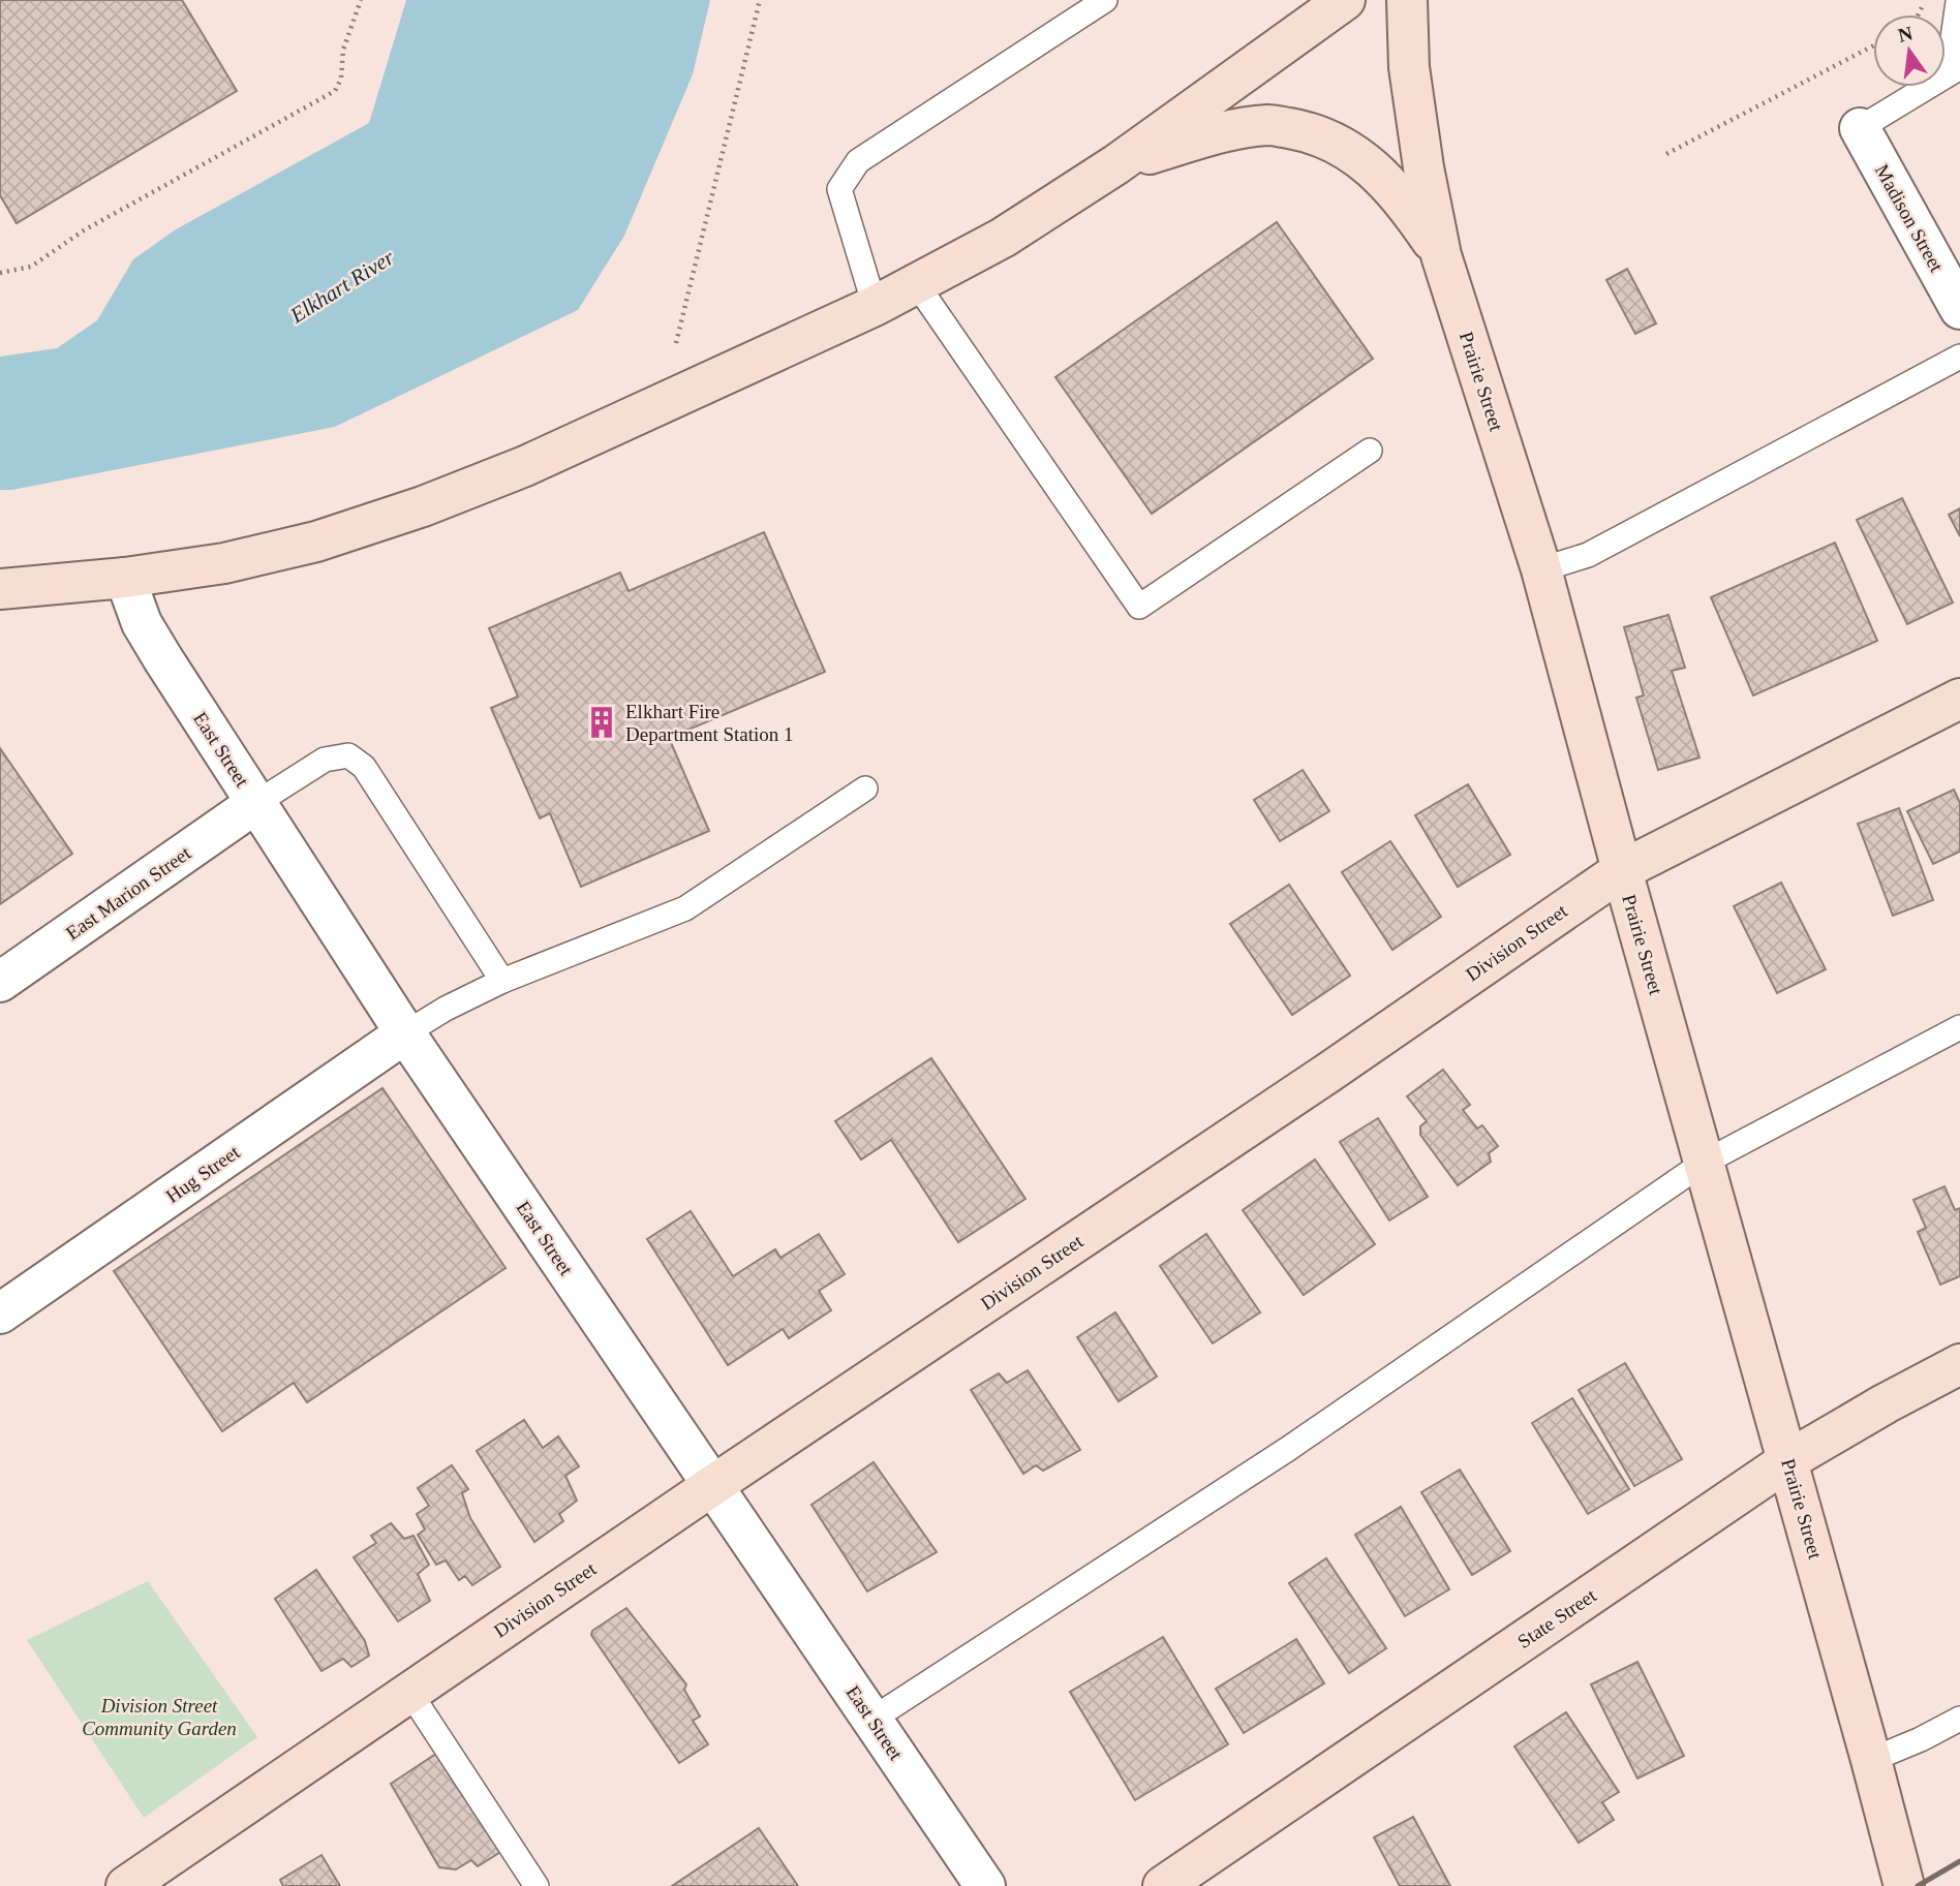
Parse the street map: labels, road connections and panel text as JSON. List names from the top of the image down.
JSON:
{
  "streets": {
    "main road": ["Prairie Street", "Division Street", "State Street"],
    "street": [
      "Madison Street",
      "East Street",
      "East Marion Street",
      "Hug Street"
    ]
  },
  "crossings": [
    ["Prairie Street", "Division Street"],
    ["Prairie Street", "State Street"],
    ["East Street", "East Marion Street"],
    ["East Street", "Division Street"],
    ["East Street", "Hug Street"]
  ],
  "water": ["Elkhart River"],
  "parks": ["Division Street Community Garden"],
  "places": {
    "building": ["Elkhart Fire Department Station 1"]
  },
  "north": "top"
}
